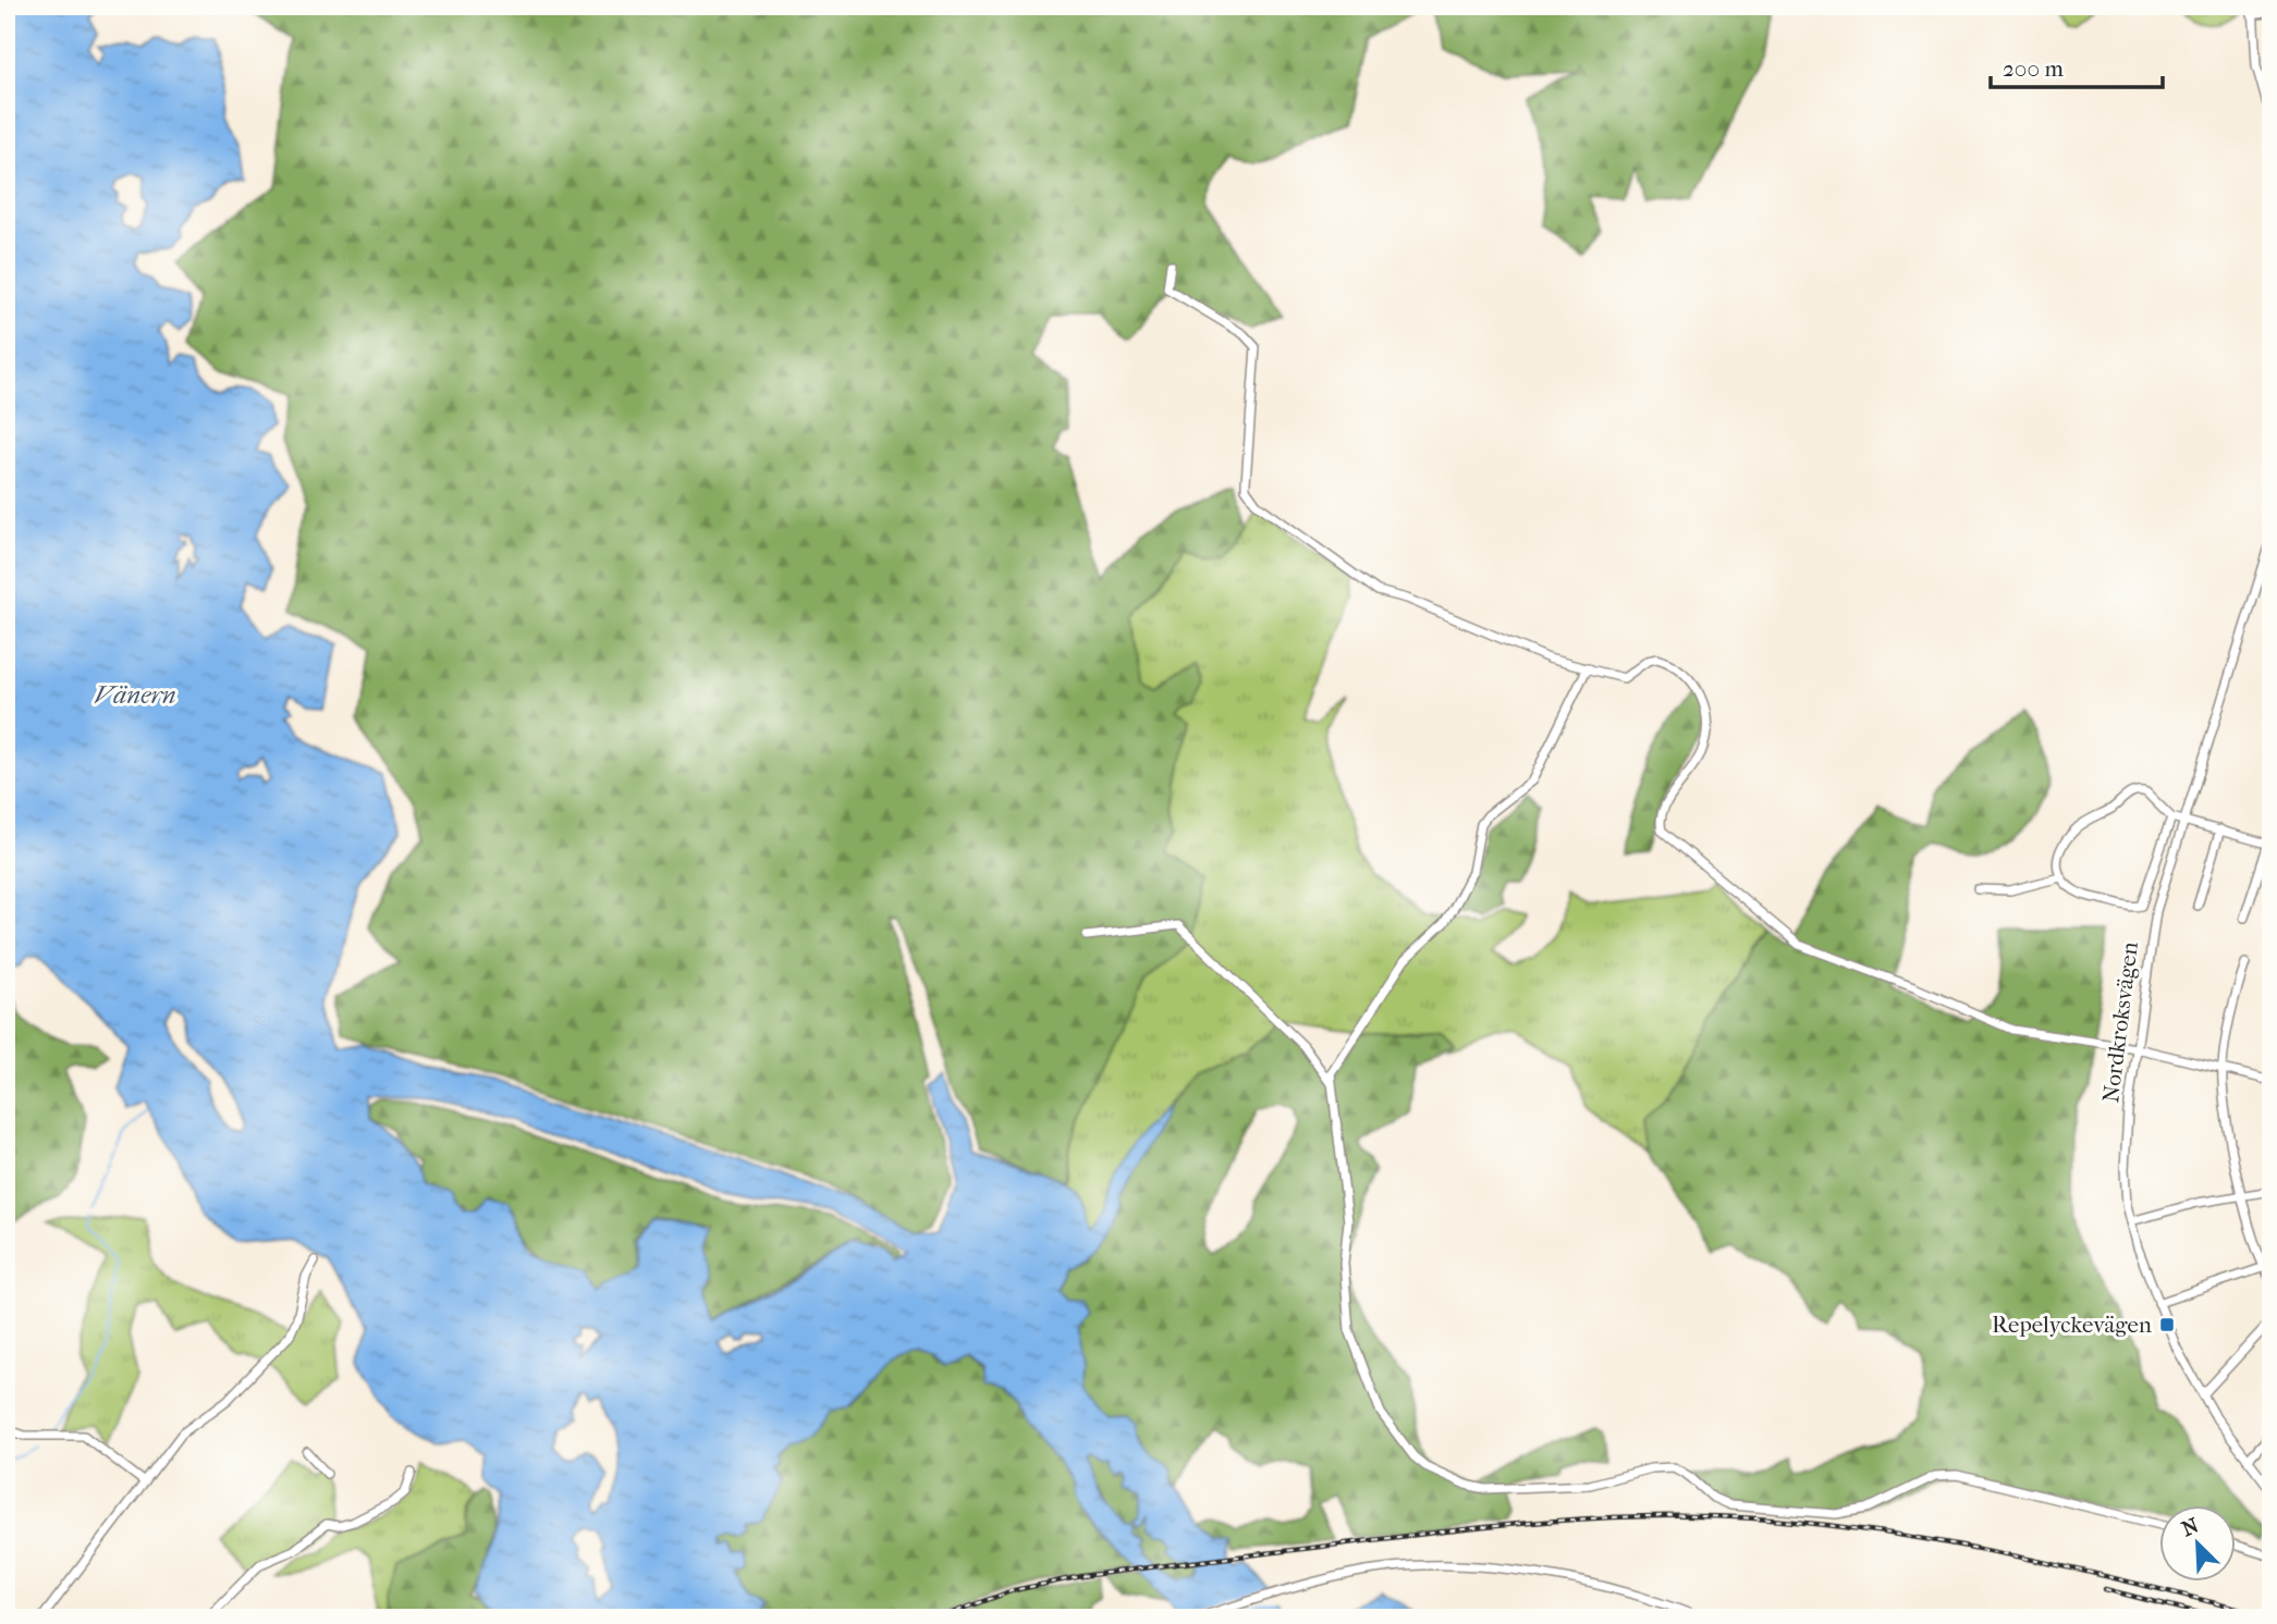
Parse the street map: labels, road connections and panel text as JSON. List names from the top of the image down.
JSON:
{
  "streets": {
    "street": ["Nordkroksvägen"]
  },
  "water": ["Vänern"],
  "places": {
    "transit": ["Repelyckevägen"]
  },
  "scale_bar": "200 m",
  "north": "top left"
}
